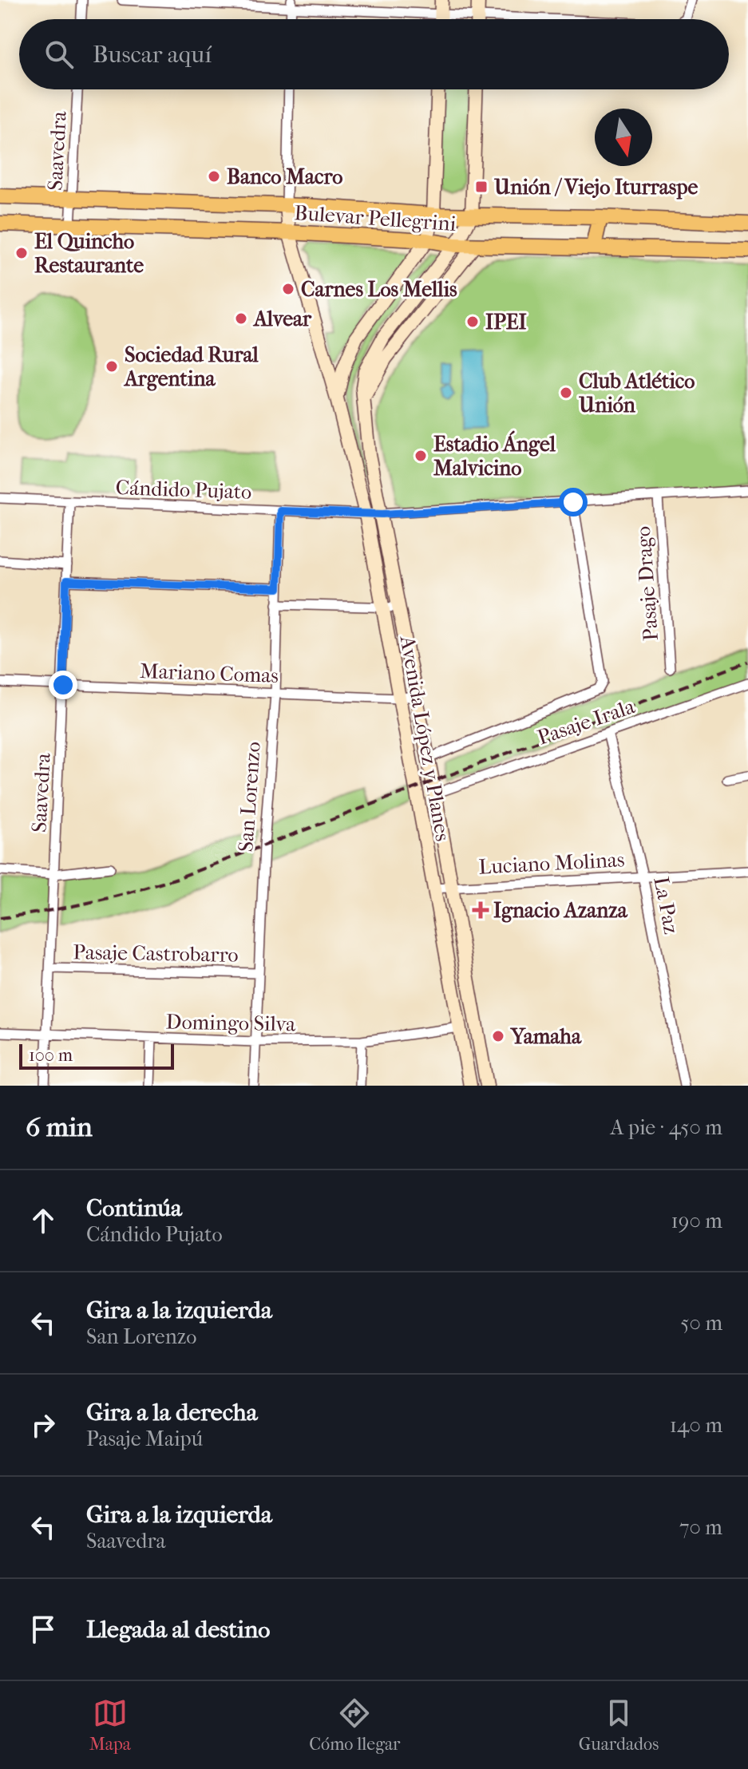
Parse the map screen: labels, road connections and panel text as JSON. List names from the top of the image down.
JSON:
{
  "streets": {
    "main road": ["Bulevar Pellegrini", "Avenida López y Planes"],
    "street": [
      "Saavedra",
      "Cándido Pujato",
      "Pasaje Drago",
      "Mariano Comas",
      "Pasaje Irala",
      "San Lorenzo",
      "Luciano Molinas",
      "La Paz",
      "Pasaje Castrobarro",
      "Domingo Silva"
    ]
  },
  "crossings": [
    ["Saavedra", "Bulevar Pellegrini"],
    ["Saavedra", "Cándido Pujato"],
    ["Saavedra", "Mariano Comas"],
    ["Saavedra", "Pasaje Castrobarro"],
    ["Saavedra", "Domingo Silva"],
    ["Bulevar Pellegrini", "Avenida López y Planes"],
    ["Cándido Pujato", "Pasaje Drago"],
    ["Cándido Pujato", "Pasaje Irala"],
    ["Cándido Pujato", "Avenida López y Planes"],
    ["Cándido Pujato", "San Lorenzo"],
    ["Mariano Comas", "Avenida López y Planes"],
    ["Mariano Comas", "San Lorenzo"],
    ["Pasaje Irala", "Avenida López y Planes"],
    ["Pasaje Irala", "La Paz"],
    ["Avenida López y Planes", "Luciano Molinas"],
    ["Avenida López y Planes", "Domingo Silva"],
    ["San Lorenzo", "Pasaje Castrobarro"],
    ["San Lorenzo", "Domingo Silva"],
    ["Luciano Molinas", "La Paz"]
  ],
  "places": {
    "other": [
      "Banco Macro",
      "El Quincho Restaurante",
      "Carnes Los Mellis",
      "Alvear",
      "IPEI",
      "Sociedad Rural Argentina",
      "Club Atlético Unión",
      "Estadio Ángel Malvicino",
      "Yamaha"
    ],
    "transit": ["Unión / Viejo Iturraspe"],
    "health": ["Ignacio Azanza"]
  },
  "scale_bar": "100 m",
  "north": "bottom",
  "page": {
    "search": "Buscar aquí",
    "scale": "100 m",
    "heading": ["6 min", "A pie · 450 m"],
    "list": [
      ["Continúa", "Cándido Pujato", "190 m"],
      ["Gira a la izquierda", "San Lorenzo", "50 m"],
      ["Gira a la derecha", "Pasaje Maipú", "140 m"],
      ["Gira a la izquierda", "Saavedra", "70 m"],
      "Llegada al destino"
    ],
    "nav": ["Mapa", "Cómo llegar", "Guardados"]
  }
}
